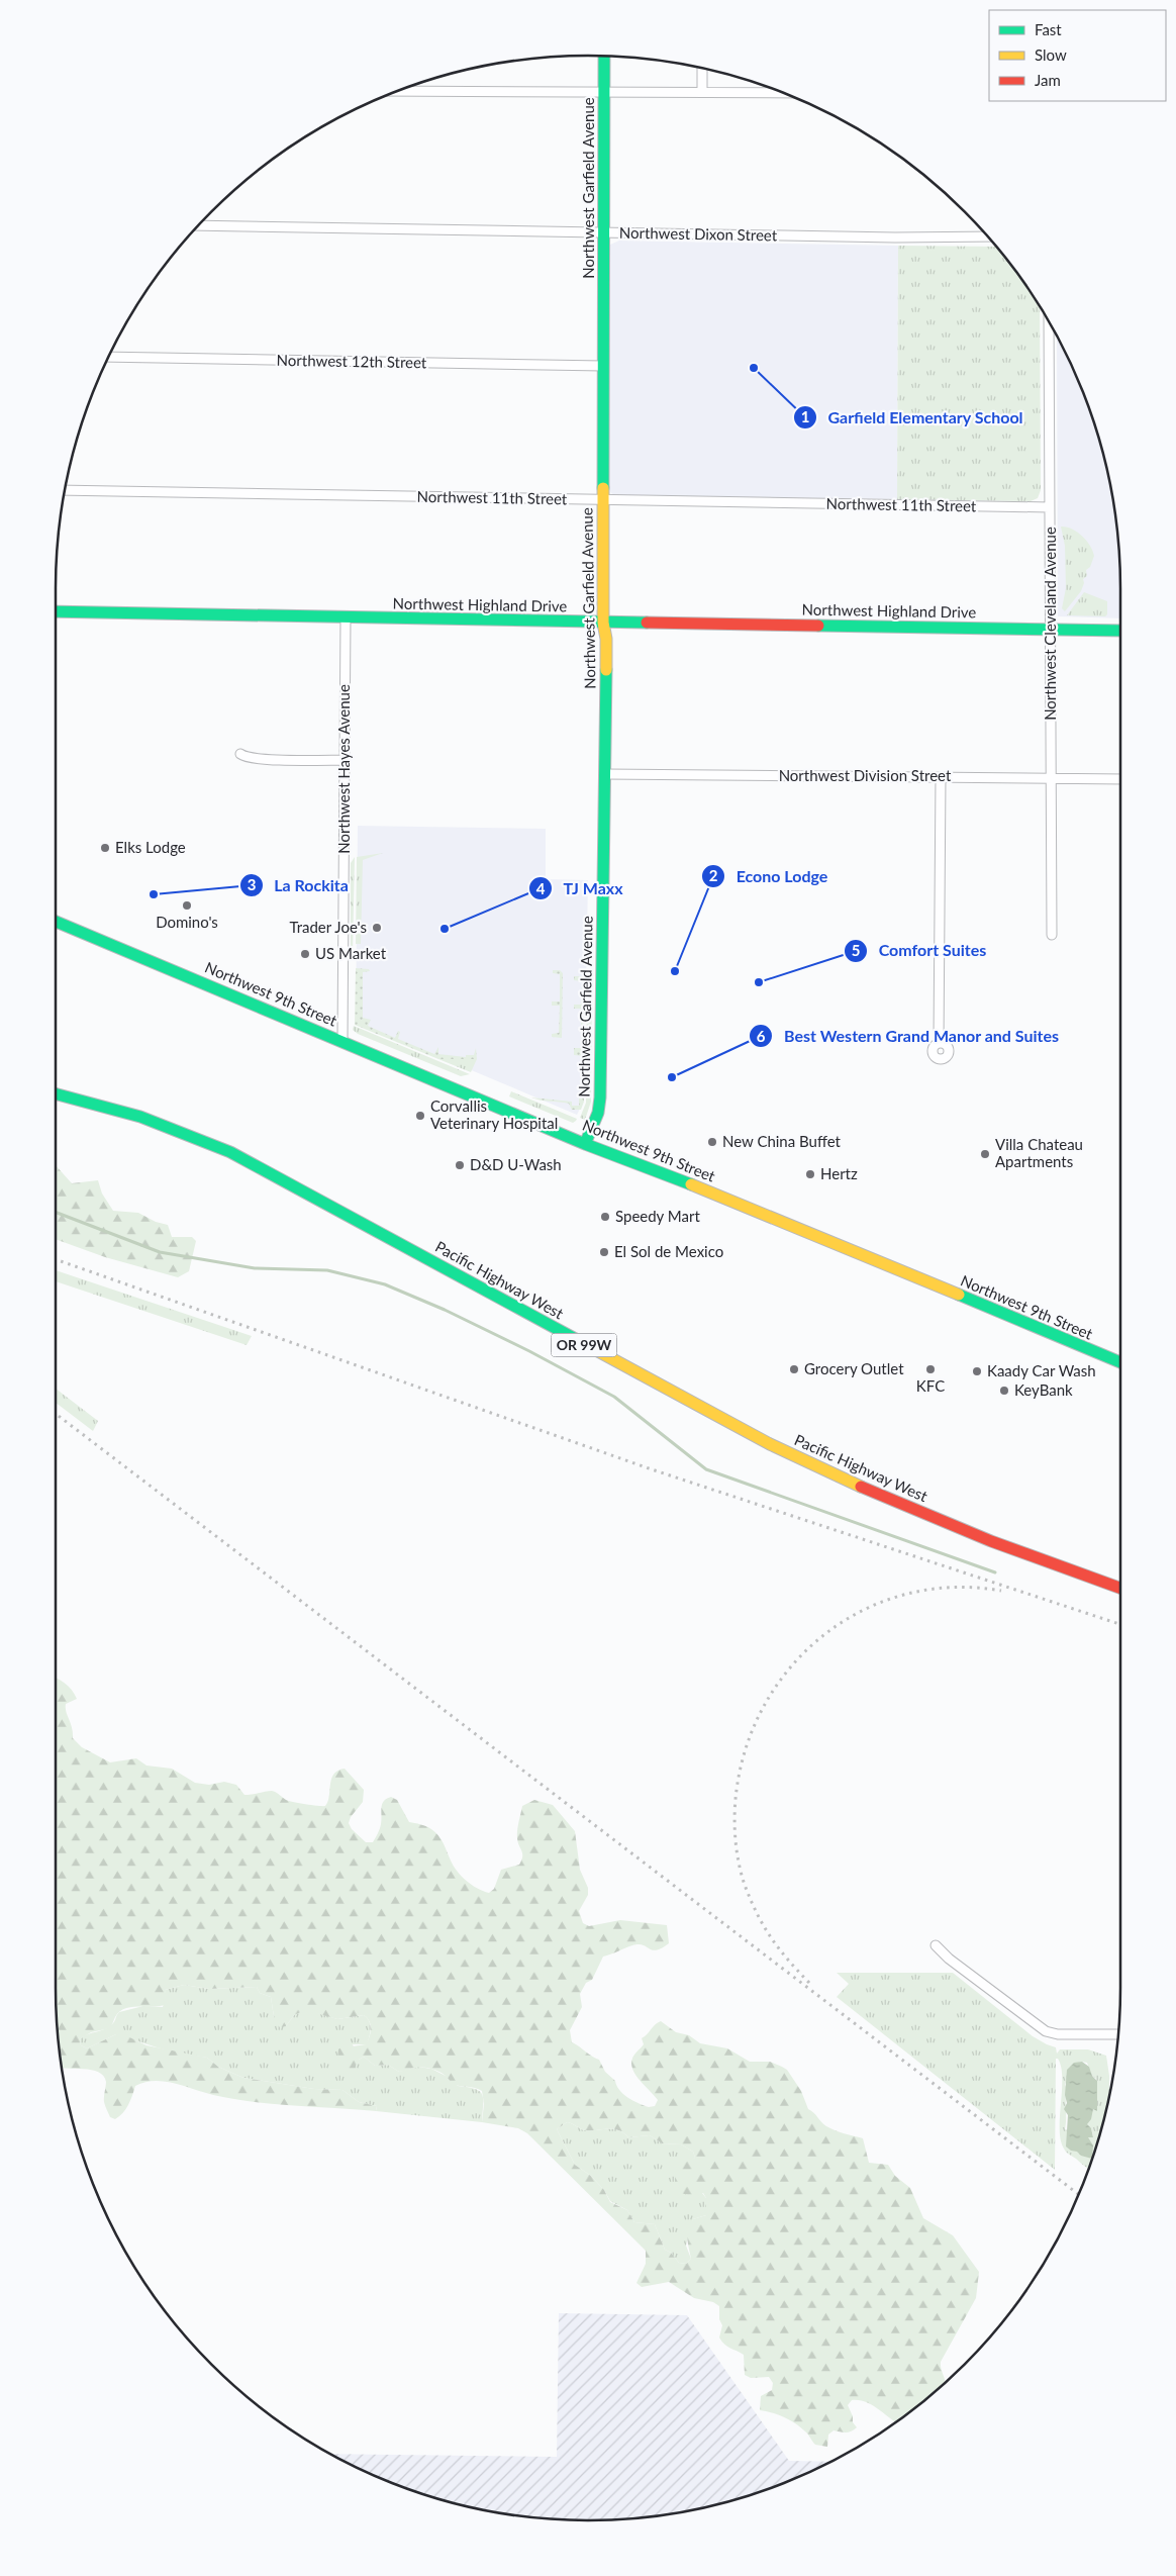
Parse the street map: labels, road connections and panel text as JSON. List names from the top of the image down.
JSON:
{
  "streets": {
    "main road": [
      "Northwest Garfield Avenue",
      "Northwest Highland Drive",
      "Northwest 9th Street",
      "Pacific Highway West",
      "OR 99W"
    ],
    "street": [
      "Northwest Dixon Street",
      "Northwest 12th Street",
      "Northwest 11th Street",
      "Northwest Cleveland Avenue",
      "Northwest Hayes Avenue",
      "Northwest Division Street"
    ]
  },
  "crossings": [
    ["Northwest Garfield Avenue", "Northwest Dixon Street"],
    ["Northwest Garfield Avenue", "Northwest 12th Street"],
    ["Northwest Garfield Avenue", "Northwest 11th Street"],
    ["Northwest Garfield Avenue", "Northwest Highland Drive"],
    ["Northwest Garfield Avenue", "Northwest Division Street"],
    ["Northwest Garfield Avenue", "Northwest 9th Street"],
    ["Northwest 11th Street", "Northwest Cleveland Avenue"],
    ["Northwest Highland Drive", "Northwest Cleveland Avenue"],
    ["Northwest Highland Drive", "Northwest Hayes Avenue"],
    ["Northwest Cleveland Avenue", "Northwest Division Street"],
    ["Northwest Hayes Avenue", "Northwest 9th Street"]
  ],
  "places": [
    "Garfield Elementary School",
    "Elks Lodge",
    "La Rockita",
    "Domino's",
    "Trader Joe's",
    "TJ Maxx",
    "US Market",
    "Econo Lodge",
    "Comfort Suites",
    "Best Western Grand Manor and Suites",
    "Corvallis Veterinary Hospital",
    "New China Buffet",
    "Villa Chateau Apartments",
    "D&D U-Wash",
    "Hertz",
    "Speedy Mart",
    "El Sol de Mexico",
    "Grocery Outlet",
    "KFC",
    "Kaady Car Wash",
    "KeyBank"
  ],
  "legend": ["Fast", "Slow", "Jam"]
}
